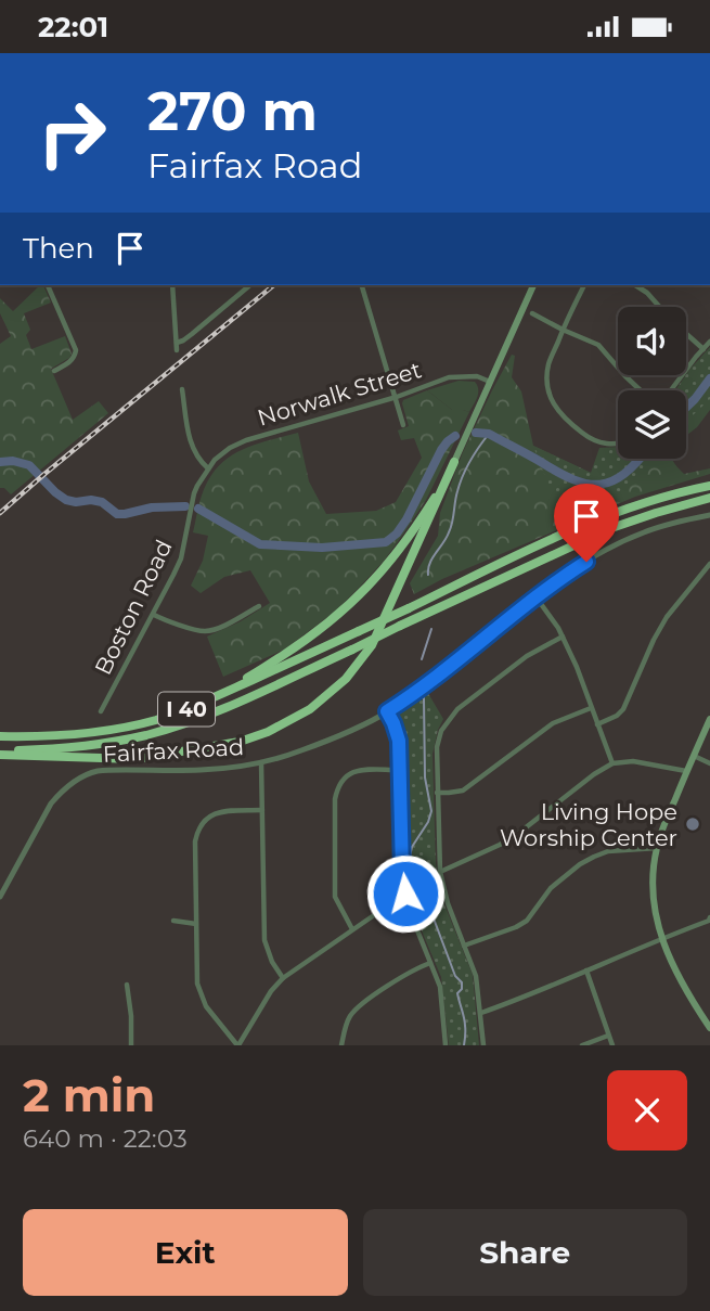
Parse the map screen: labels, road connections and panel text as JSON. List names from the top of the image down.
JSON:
{
  "streets": {
    "highway": ["I 40"],
    "street": ["Norwalk Street", "Boston Road", "Fairfax Road"]
  },
  "crossings": [
    ["Norwalk Street", "Boston Road"]
  ],
  "places": ["Living Hope Worship Center"],
  "page": {
    "status": "22:01",
    "turn": ["270 m", "Fairfax Road"],
    "then": "Then",
    "heading": ["2 min", "640 m · 22:03"],
    "buttons": ["Exit", "Share"]
  }
}
